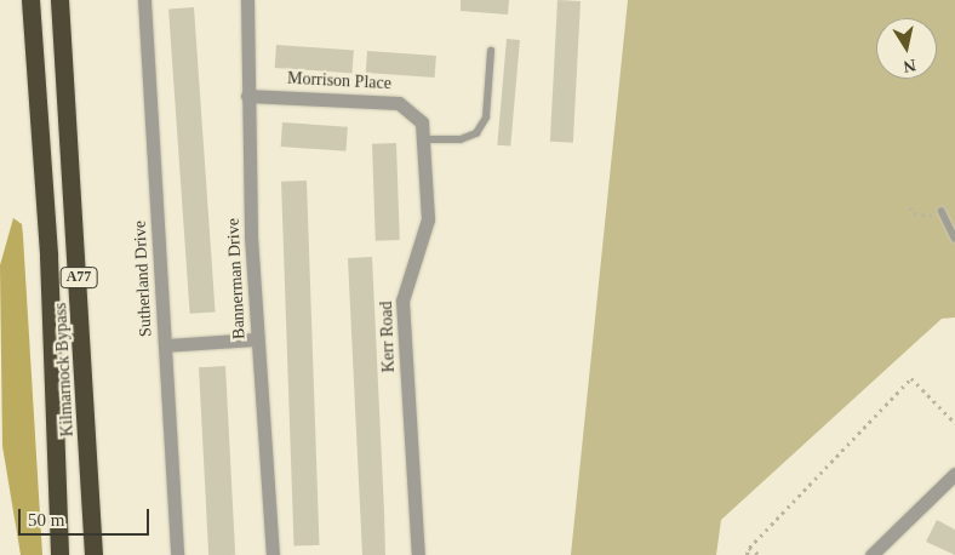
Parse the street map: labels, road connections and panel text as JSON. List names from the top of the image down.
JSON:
{
  "streets": {
    "highway": ["A77", "Kilmarnock Bypass"],
    "street": [
      "Morrison Place",
      "Sutherland Drive",
      "Bannerman Drive",
      "Kerr Road"
    ]
  },
  "crossings": [
    ["Morrison Place", "Bannerman Drive"],
    ["Morrison Place", "Kerr Road"]
  ],
  "scale_bar": "50 m",
  "north": "bottom"
}
